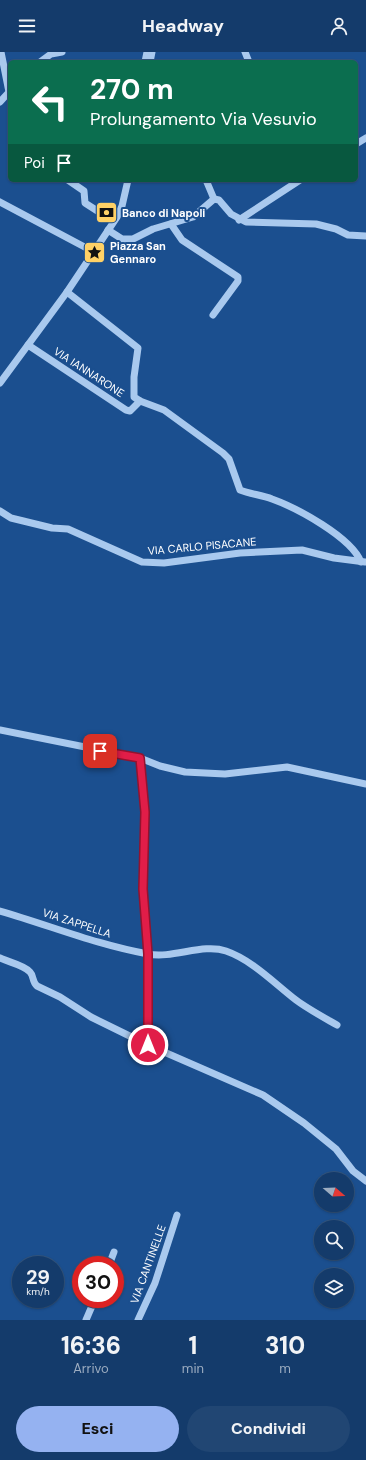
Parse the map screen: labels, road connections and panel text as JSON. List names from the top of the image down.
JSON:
{
  "streets": {
    "street": [
      "VIA IANNARONE",
      "VIA CARLO PISACANE",
      "VIA ZAPPELLA",
      "VIA CANTINELLE"
    ]
  },
  "places": {
    "bank": ["Banco di Napoli"],
    "place": ["Piazza San Gennaro"]
  },
  "north": "right",
  "page": {
    "header": "Headway",
    "turn": ["270 m", "Prolungamento Via Vesuvio"],
    "then": "Poi",
    "speed": "29 km/h",
    "limit": "30",
    "eta": [
      "16:36",
      "Arrivo",
      "1",
      "min",
      "310",
      "m"
    ],
    "buttons": ["Esci", "Condividi"]
  }
}
